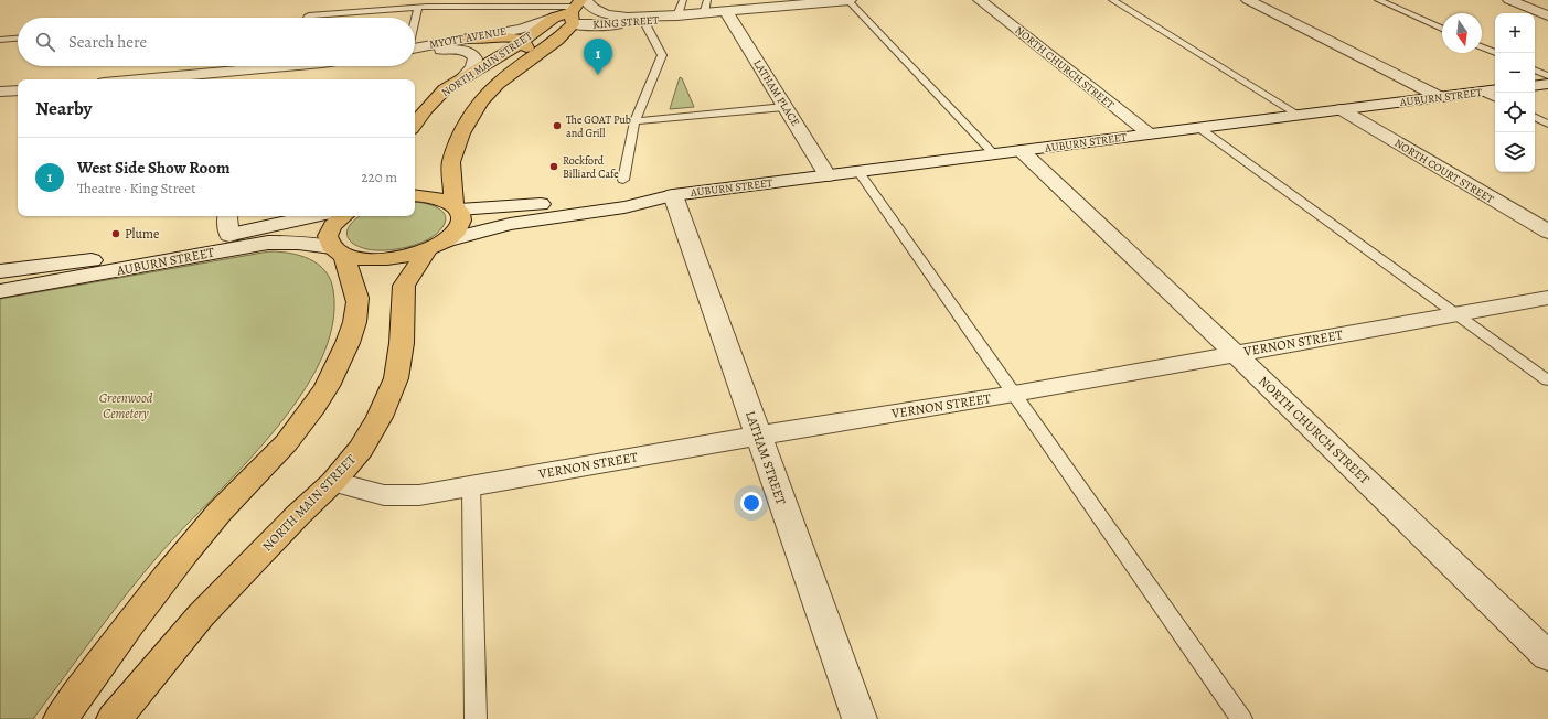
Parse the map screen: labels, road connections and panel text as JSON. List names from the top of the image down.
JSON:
{
  "streets": {
    "main road": ["NORTH MAIN STREET"],
    "street": [
      "KING STREET",
      "MYOTT AVENUE",
      "NORTH CHURCH STREET",
      "LATHAM PLACE",
      "AUBURN STREET",
      "NORTH COURT STREET",
      "VERNON STREET",
      "LATHAM STREET"
    ]
  },
  "crossings": [
    ["KING STREET", "NORTH MAIN STREET"],
    ["KING STREET", "LATHAM PLACE"],
    ["MYOTT AVENUE", "NORTH MAIN STREET"],
    ["NORTH MAIN STREET", "AUBURN STREET"],
    ["NORTH MAIN STREET", "VERNON STREET"],
    ["NORTH CHURCH STREET", "AUBURN STREET"],
    ["NORTH CHURCH STREET", "VERNON STREET"],
    ["LATHAM PLACE", "AUBURN STREET"],
    ["AUBURN STREET", "NORTH COURT STREET"],
    ["AUBURN STREET", "LATHAM STREET"],
    ["VERNON STREET", "LATHAM STREET"]
  ],
  "parks": ["Greenwood Cemetery"],
  "places": ["The GOAT Pub and Grill", "Rockford Billiard Cafe", "Plume"],
  "north": "bottom",
  "page": {
    "map_buttons": ["+", "−"],
    "search": "Search here",
    "pins": "1",
    "heading": "Nearby",
    "list": [
      {
        "mark": "1",
        "name": "West Side Show Room",
        "note": "Theatre · King Street",
        "value": "220 m"
      }
    ]
  }
}
